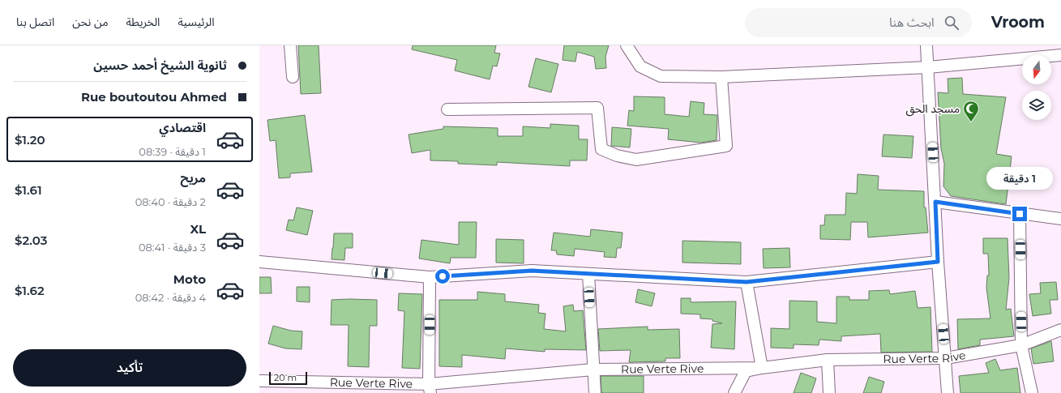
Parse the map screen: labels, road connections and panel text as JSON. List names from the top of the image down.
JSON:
{
  "streets": {
    "street": ["Rue Verte Rive"]
  },
  "places": {
    "mosque": ["مسجد الحق"]
  },
  "scale_bar": "20 m",
  "north": "bottom",
  "page": {
    "header": "Vroom",
    "search": "ابحث هنا",
    "nav": [
      "الرئيسية",
      "الخريطة",
      "من نحن",
      "اتصل بنا"
    ],
    "banner": ["ثانوية الشيخ أحمد حسين", "Rue boutoutou Ahmed"],
    "list": [
      {
        "name": "اقتصادي",
        "note": "1 دقيقة · 08:39",
        "value": "$1.20"
      },
      {
        "name": "مريح",
        "note": "2 دقيقة · 08:40",
        "value": "$1.61"
      },
      {
        "name": "XL",
        "note": "3 دقيقة · 08:41",
        "value": "$2.03"
      },
      {
        "name": "Moto",
        "note": "4 دقيقة · 08:42",
        "value": "$1.62"
      }
    ],
    "bubble": "1 دقيقة",
    "buttons": "تأكيد",
    "scale": "20 m"
  }
}
